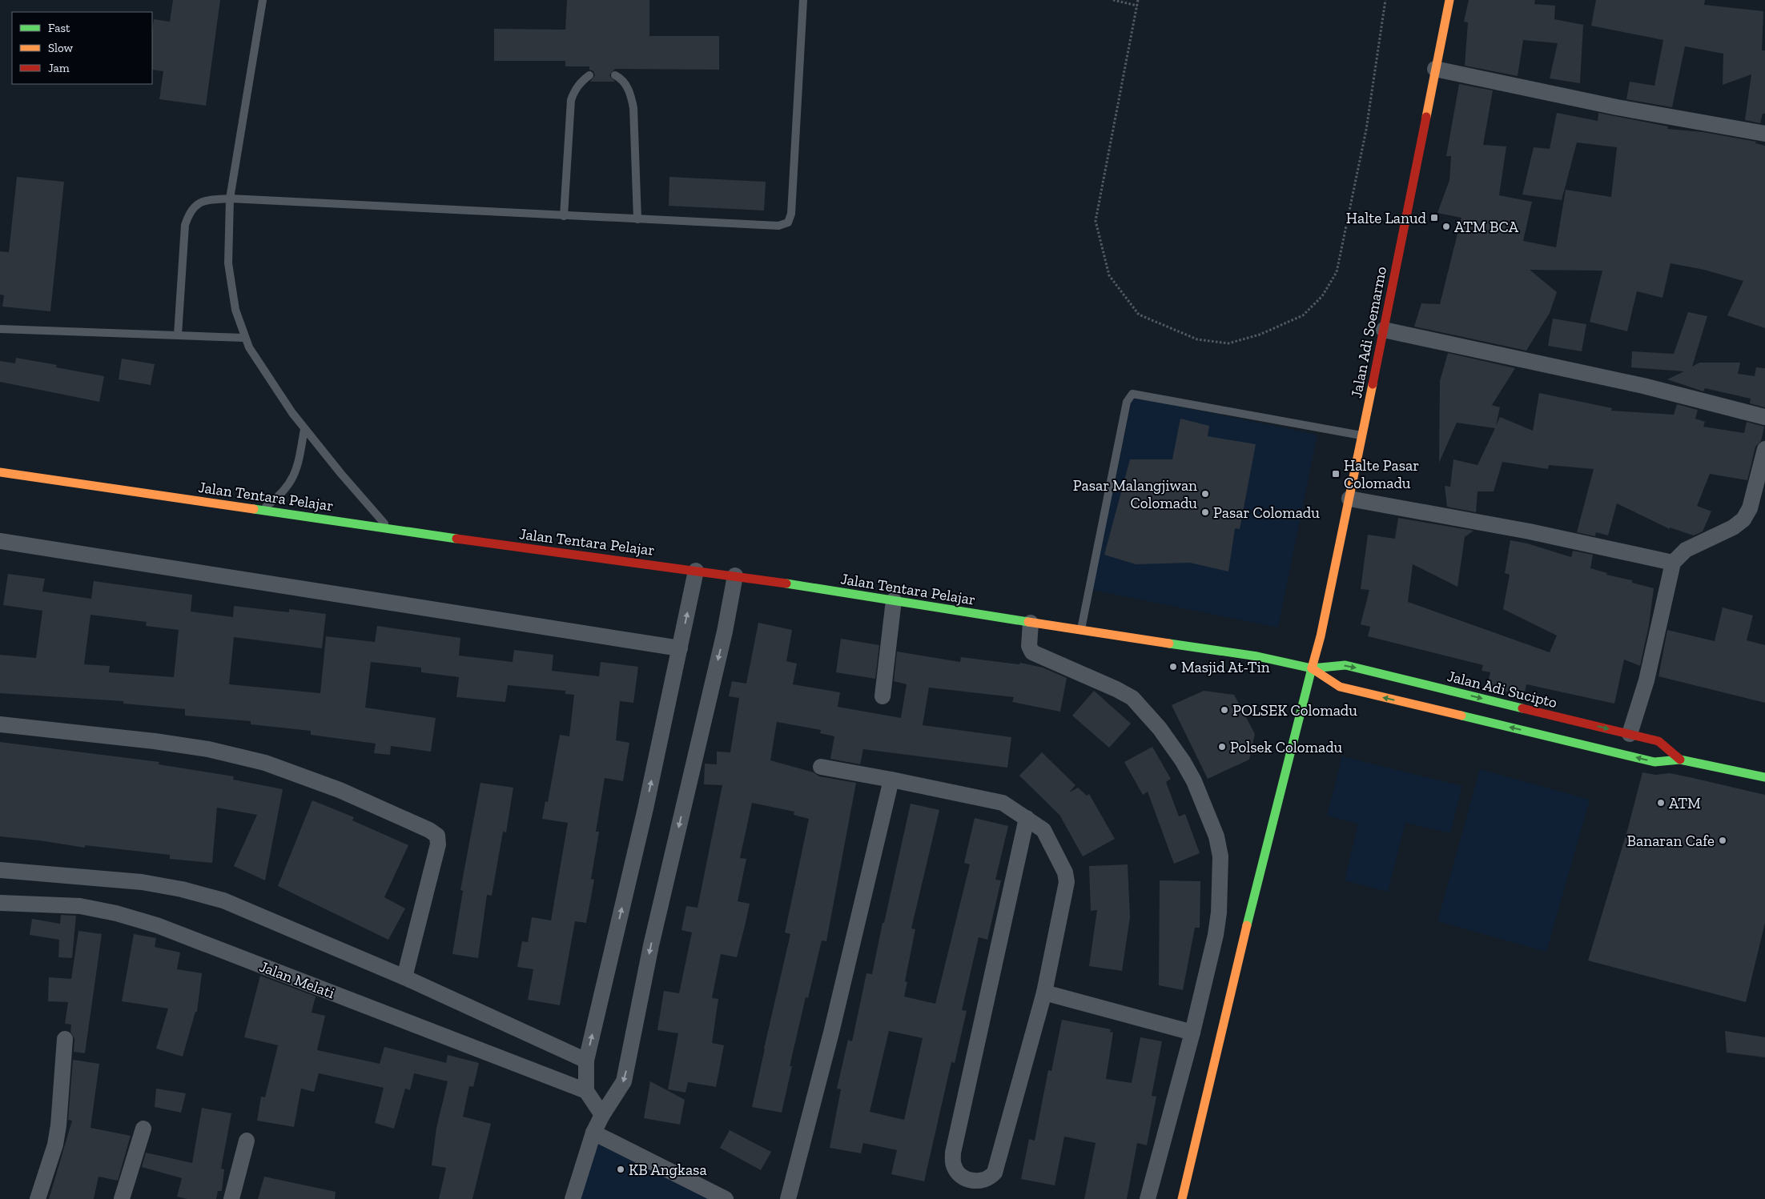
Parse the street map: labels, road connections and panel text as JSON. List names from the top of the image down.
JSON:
{
  "streets": {
    "main road": ["Jalan Adi Soemarmo", "Jalan Tentara Pelajar", "Jalan Adi Sucipto"],
    "street": ["Jalan Melati"]
  },
  "crossings": [
    ["Jalan Adi Soemarmo", "Jalan Adi Sucipto"],
    ["Jalan Tentara Pelajar", "Jalan Adi Sucipto"]
  ],
  "places": {
    "transit": ["Halte Lanud", "Halte Pasar Colomadu"],
    "other": [
      "ATM BCA",
      "Pasar Malangjiwan Colomadu",
      "Pasar Colomadu",
      "Masjid At-Tin",
      "POLSEK Colomadu",
      "Polsek Colomadu",
      "ATM",
      "Banaran Cafe",
      "KB Angkasa"
    ]
  },
  "legend": ["Fast", "Slow", "Jam"]
}
